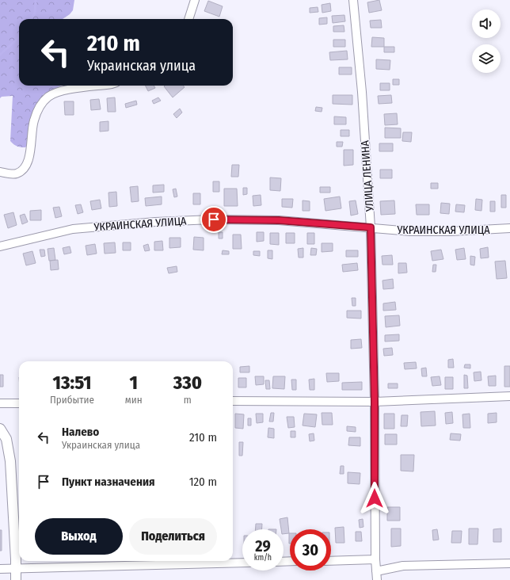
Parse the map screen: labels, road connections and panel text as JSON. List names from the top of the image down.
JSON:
{
  "streets": {
    "street": ["УЛИЦА ЛЕНИНА", "УКРАИНСКАЯ УЛИЦА"]
  },
  "crossings": [
    ["УЛИЦА ЛЕНИНА", "УКРАИНСКАЯ УЛИЦА"]
  ],
  "page": {
    "turn": ["210 m", "Украинская улица"],
    "eta": [
      "13:51",
      "Прибытие",
      "1",
      "мин",
      "330",
      "m"
    ],
    "list": [
      {
        "name": "Налево",
        "note": "Украинская улица",
        "value": "210 m"
      },
      {
        "name": "Пункт назначения",
        "value": "120 m"
      }
    ],
    "buttons": ["Выход", "Поделиться"],
    "speed": "29 km/h",
    "limit": "30"
  }
}
